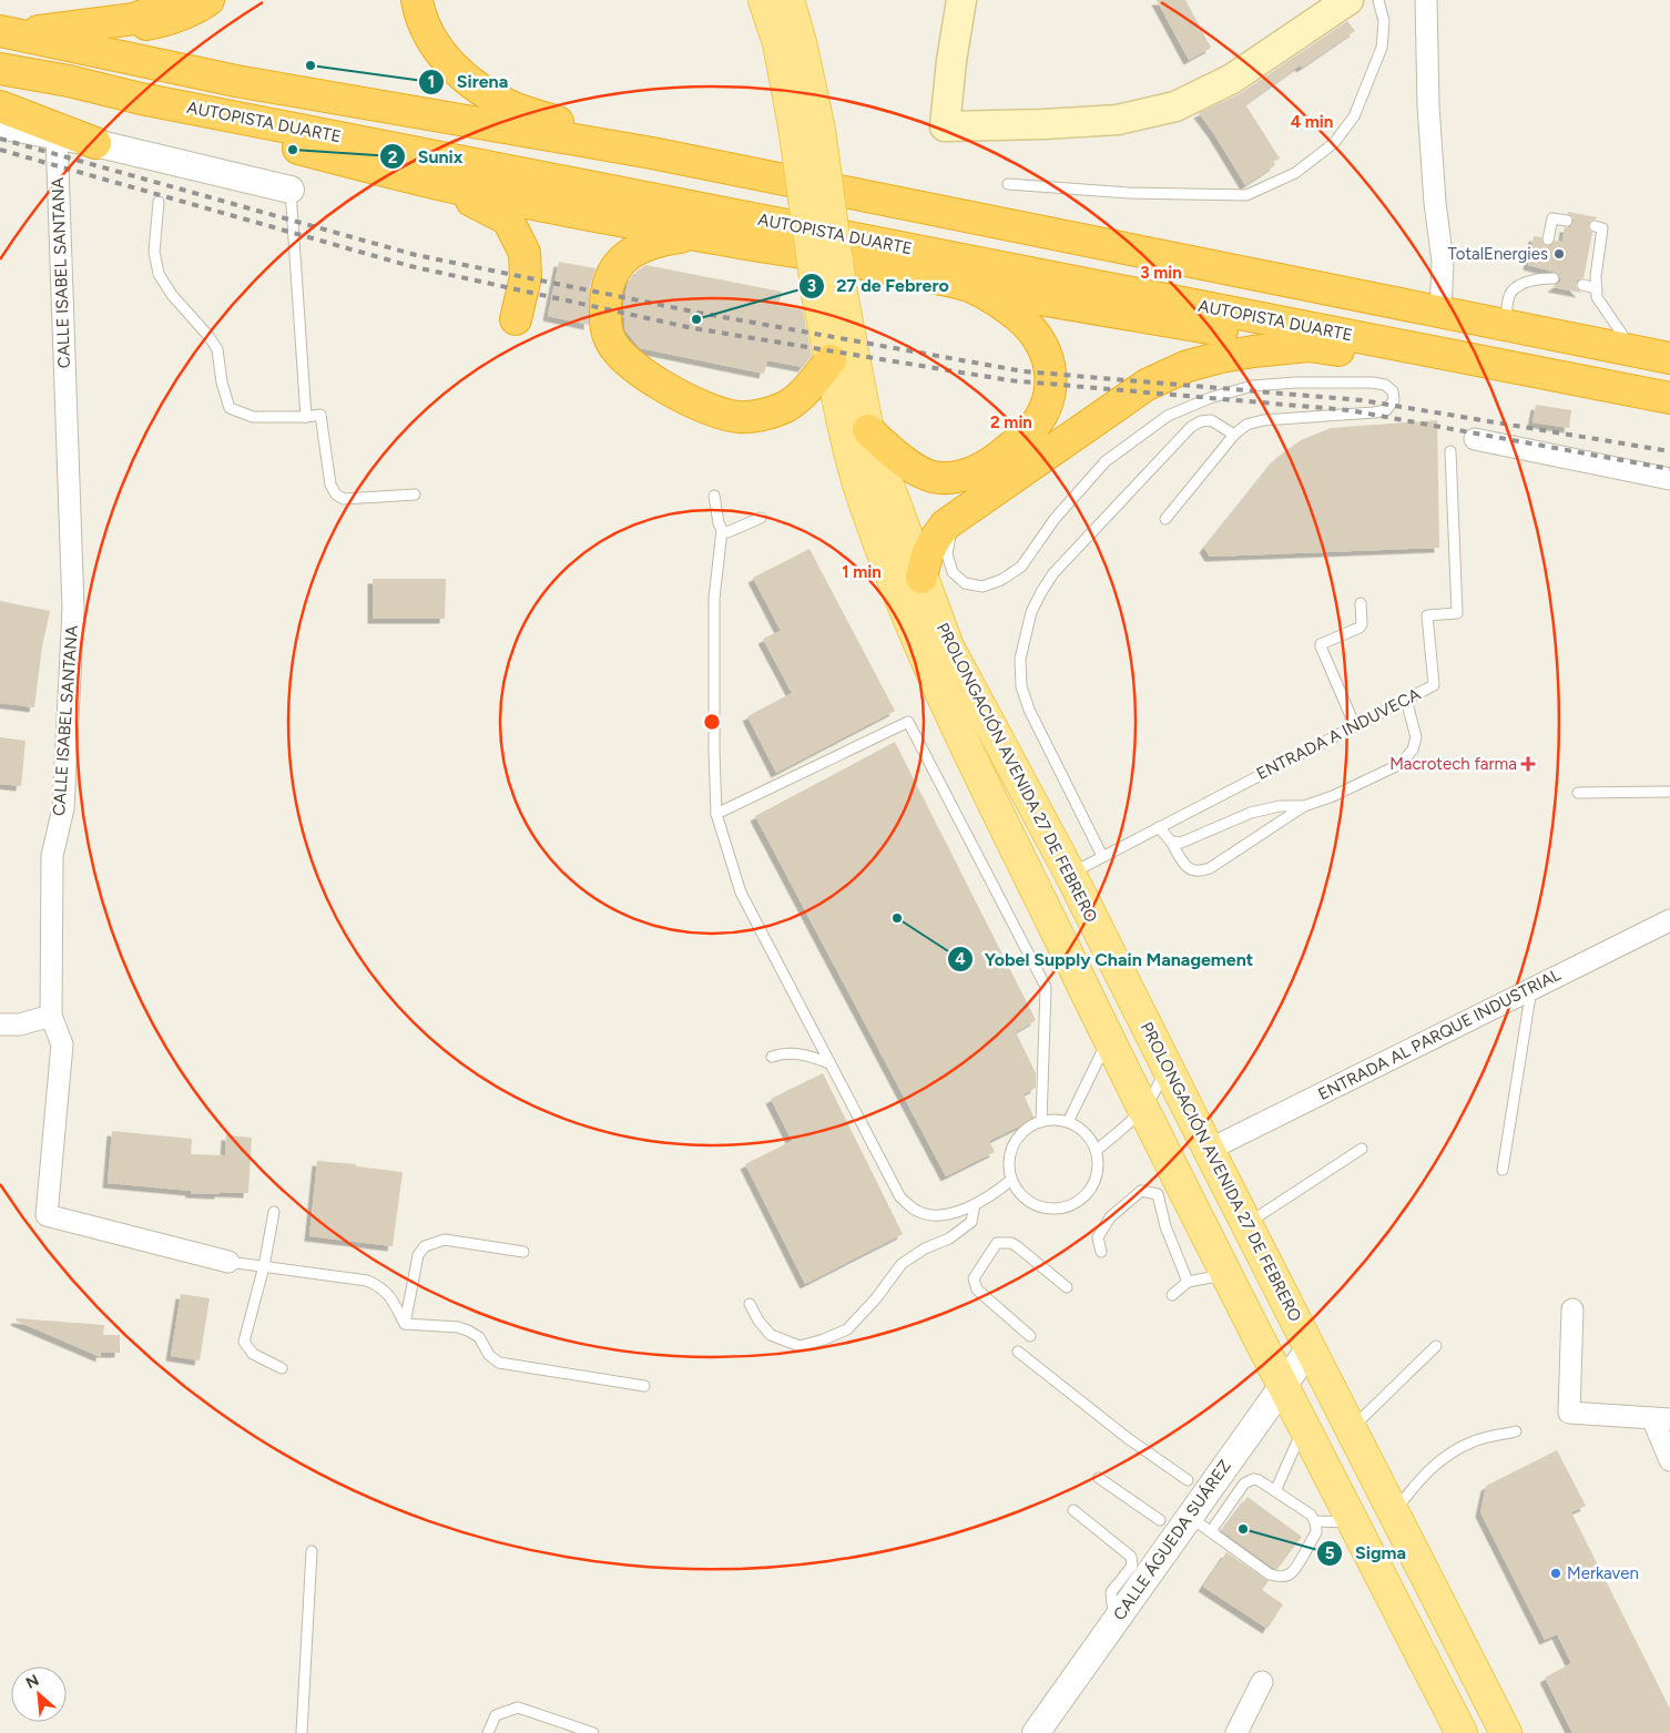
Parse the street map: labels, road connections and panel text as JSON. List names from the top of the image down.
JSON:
{
  "streets": {
    "highway": ["AUTOPISTA DUARTE"],
    "main road": ["PROLONGACIÓN AVENIDA 27 DE FEBRERO"],
    "street": ["CALLE ISABEL SANTANA", "ENTRADA AL PARQUE INDUSTRIAL", "CALLE ÁGUEDA SUÁREZ"],
    "lane": ["ENTRADA A INDUVECA"]
  },
  "crossings": [
    ["ENTRADA A INDUVECA", "PROLONGACIÓN AVENIDA 27 DE FEBRERO"],
    ["PROLONGACIÓN AVENIDA 27 DE FEBRERO", "ENTRADA AL PARQUE INDUSTRIAL"],
    ["PROLONGACIÓN AVENIDA 27 DE FEBRERO", "CALLE ÁGUEDA SUÁREZ"]
  ],
  "places": {
    "other": [
      "Sirena",
      "Sunix",
      "TotalEnergies",
      "27 de Febrero",
      "Yobel Supply Chain Management",
      "Sigma",
      "Merkaven"
    ],
    "health": ["Macrotech farma"]
  },
  "north": "top left",
  "rings": [
    "4 min",
    "3 min",
    "2 min",
    "1 min"
  ]
}
